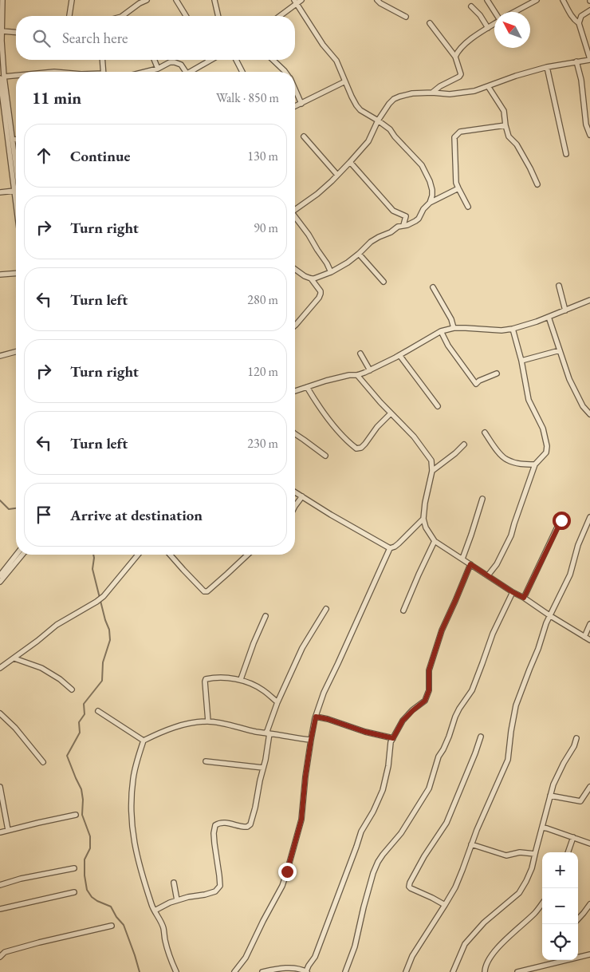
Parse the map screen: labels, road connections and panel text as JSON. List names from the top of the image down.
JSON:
{
  "north": "top left",
  "page": {
    "search": "Search here",
    "heading": ["11 min", "Walk · 850 m"],
    "list": [
      ["Continue", "130 m"],
      ["Turn right", "90 m"],
      ["Turn left", "280 m"],
      ["Turn right", "120 m"],
      ["Turn left", "230 m"],
      "Arrive at destination"
    ],
    "map_buttons": ["+", "−"]
  }
}
